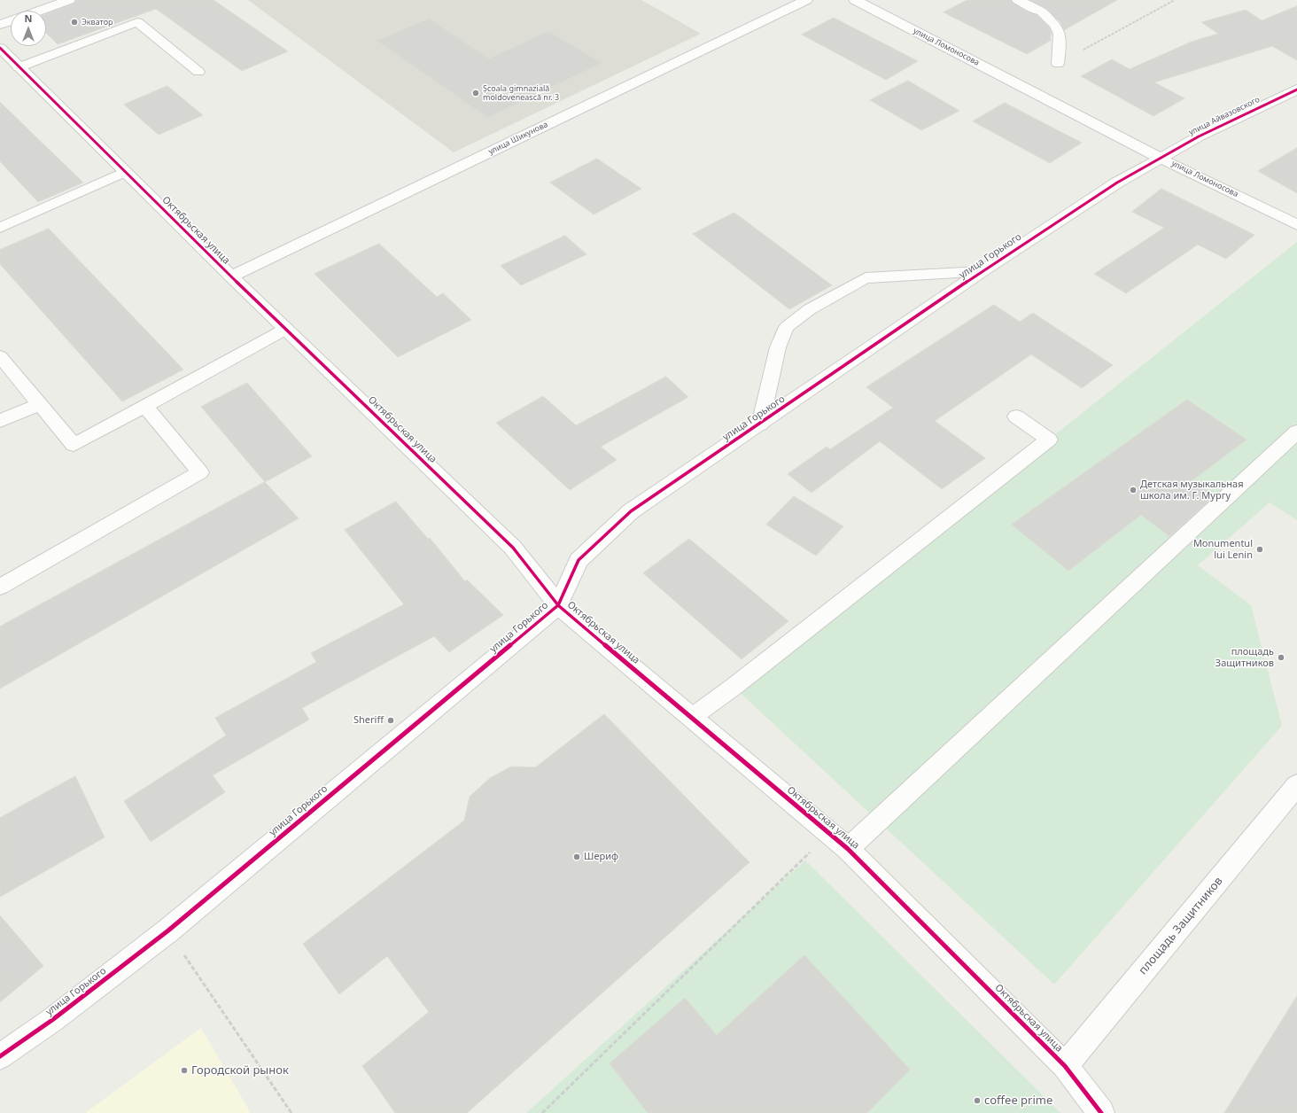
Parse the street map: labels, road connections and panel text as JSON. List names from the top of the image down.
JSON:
{
  "streets": {
    "street": [
      "улица Ломоносова",
      "улица Айвазовского",
      "улица Шикунова",
      "Октябрьская улица",
      "улица Горького",
      "площадь Защитников"
    ]
  },
  "crossings": [
    ["улица Ломоносова", "улица Айвазовского"],
    ["улица Ломоносова", "улица Горького"],
    ["улица Айвазовского", "улица Горького"],
    ["улица Шикунова", "Октябрьская улица"],
    ["Октябрьская улица", "улица Горького"],
    ["Октябрьская улица", "площадь Защитников"]
  ],
  "places": [
    "Экватор",
    "Școala gimnazială moldovenească nr. 3",
    "Детская музыкальная школа им. Г. Мургу",
    "Monumentul lui Lenin",
    "площадь Защитников",
    "Sheriff",
    "Шериф",
    "Городской рынок",
    "coffee prime"
  ],
  "north": "top"
}
